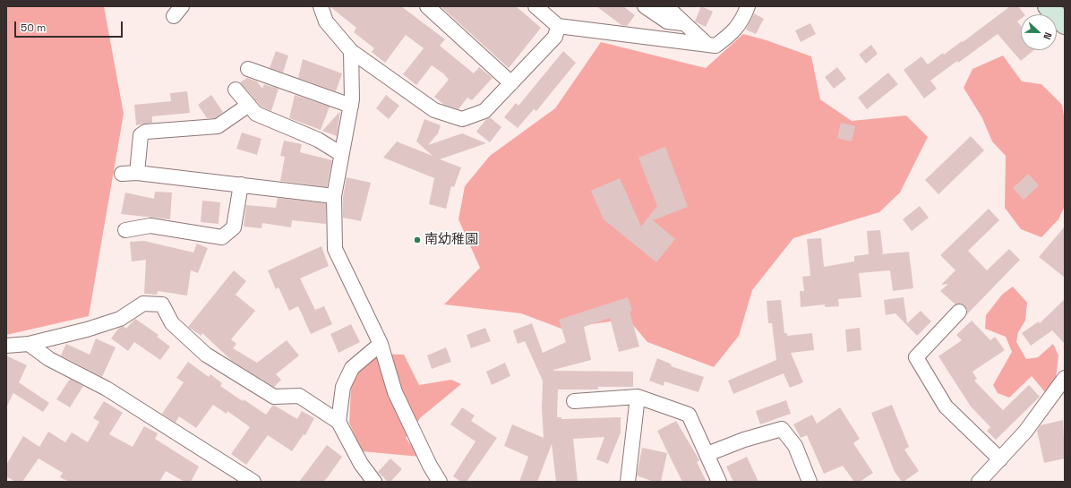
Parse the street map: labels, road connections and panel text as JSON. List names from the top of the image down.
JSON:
{
  "places": ["南幼稚園"],
  "scale_bar": "50 m",
  "north": "right"
}
